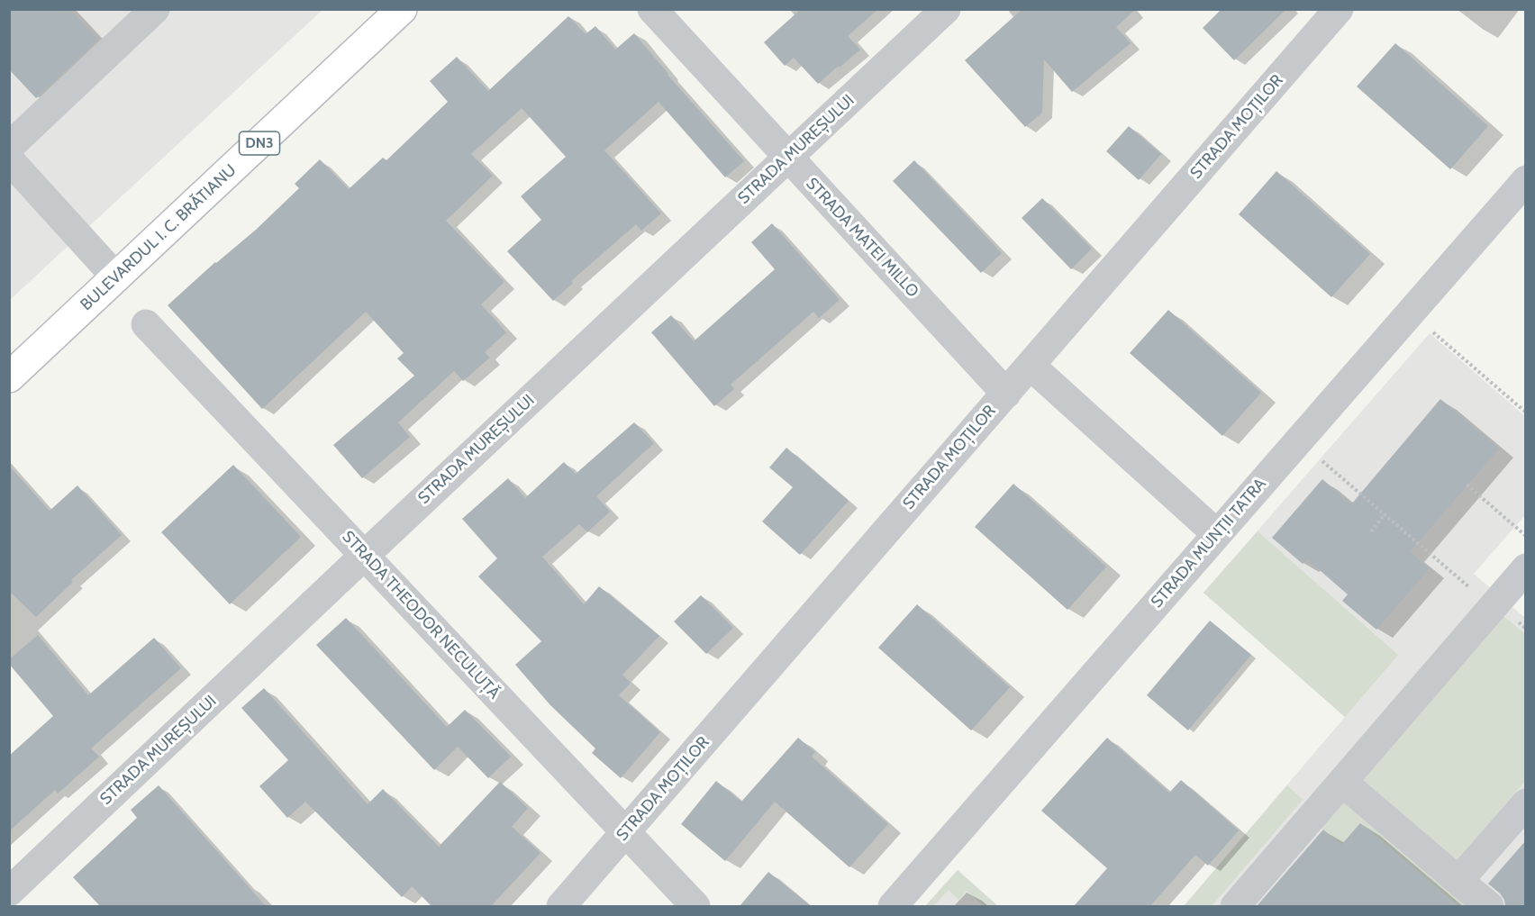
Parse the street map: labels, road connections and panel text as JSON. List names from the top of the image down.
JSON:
{
  "streets": {
    "main road": ["DN3", "BULEVARDUL I. C. BRĂTIANU"],
    "street": [
      "STRADA MOȚILOR",
      "STRADA MUREȘULUI",
      "STRADA MATEI MILLO",
      "STRADA MUNȚII TATRA",
      "STRADA THEODOR NECULUȚĂ"
    ]
  },
  "crossings": [
    ["STRADA MOȚILOR", "STRADA MATEI MILLO"],
    ["STRADA MOȚILOR", "STRADA THEODOR NECULUȚĂ"],
    ["STRADA MUREȘULUI", "STRADA MATEI MILLO"],
    ["STRADA MUREȘULUI", "STRADA THEODOR NECULUȚĂ"]
  ]
}
